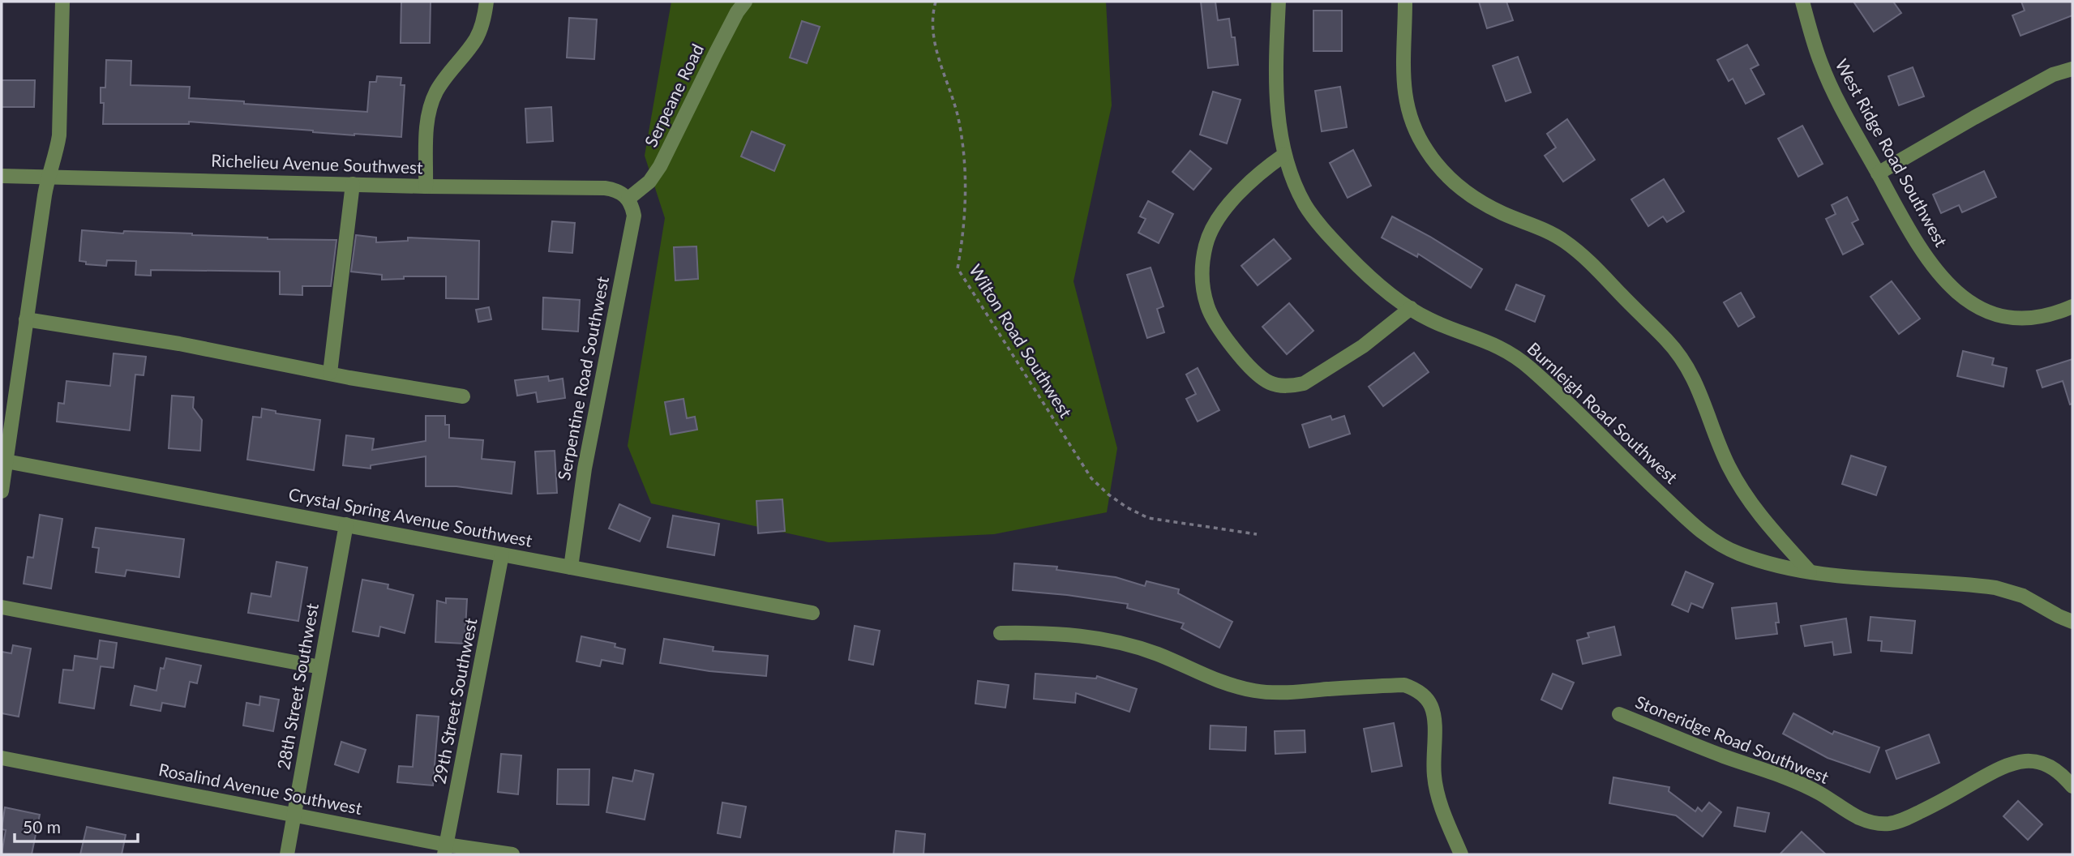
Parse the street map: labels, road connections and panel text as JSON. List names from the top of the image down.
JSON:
{
  "streets": {
    "street": [
      "Serpeane Road",
      "West Ridge Road Southwest",
      "Richelieu Avenue Southwest",
      "Serpentine Road Southwest",
      "Burnleigh Road Southwest",
      "Crystal Spring Avenue Southwest",
      "28th Street Southwest",
      "29th Street Southwest",
      "Stoneridge Road Southwest",
      "Rosalind Avenue Southwest"
    ],
    "path": ["Wilton Road Southwest"]
  },
  "crossings": [
    ["Serpeane Road", "Richelieu Avenue Southwest"],
    ["Serpeane Road", "Serpentine Road Southwest"],
    ["Richelieu Avenue Southwest", "Serpentine Road Southwest"],
    ["Serpentine Road Southwest", "Crystal Spring Avenue Southwest"],
    ["Crystal Spring Avenue Southwest", "28th Street Southwest"],
    ["Crystal Spring Avenue Southwest", "29th Street Southwest"],
    ["28th Street Southwest", "Rosalind Avenue Southwest"],
    ["29th Street Southwest", "Rosalind Avenue Southwest"]
  ],
  "scale_bar": "50 m"
}
